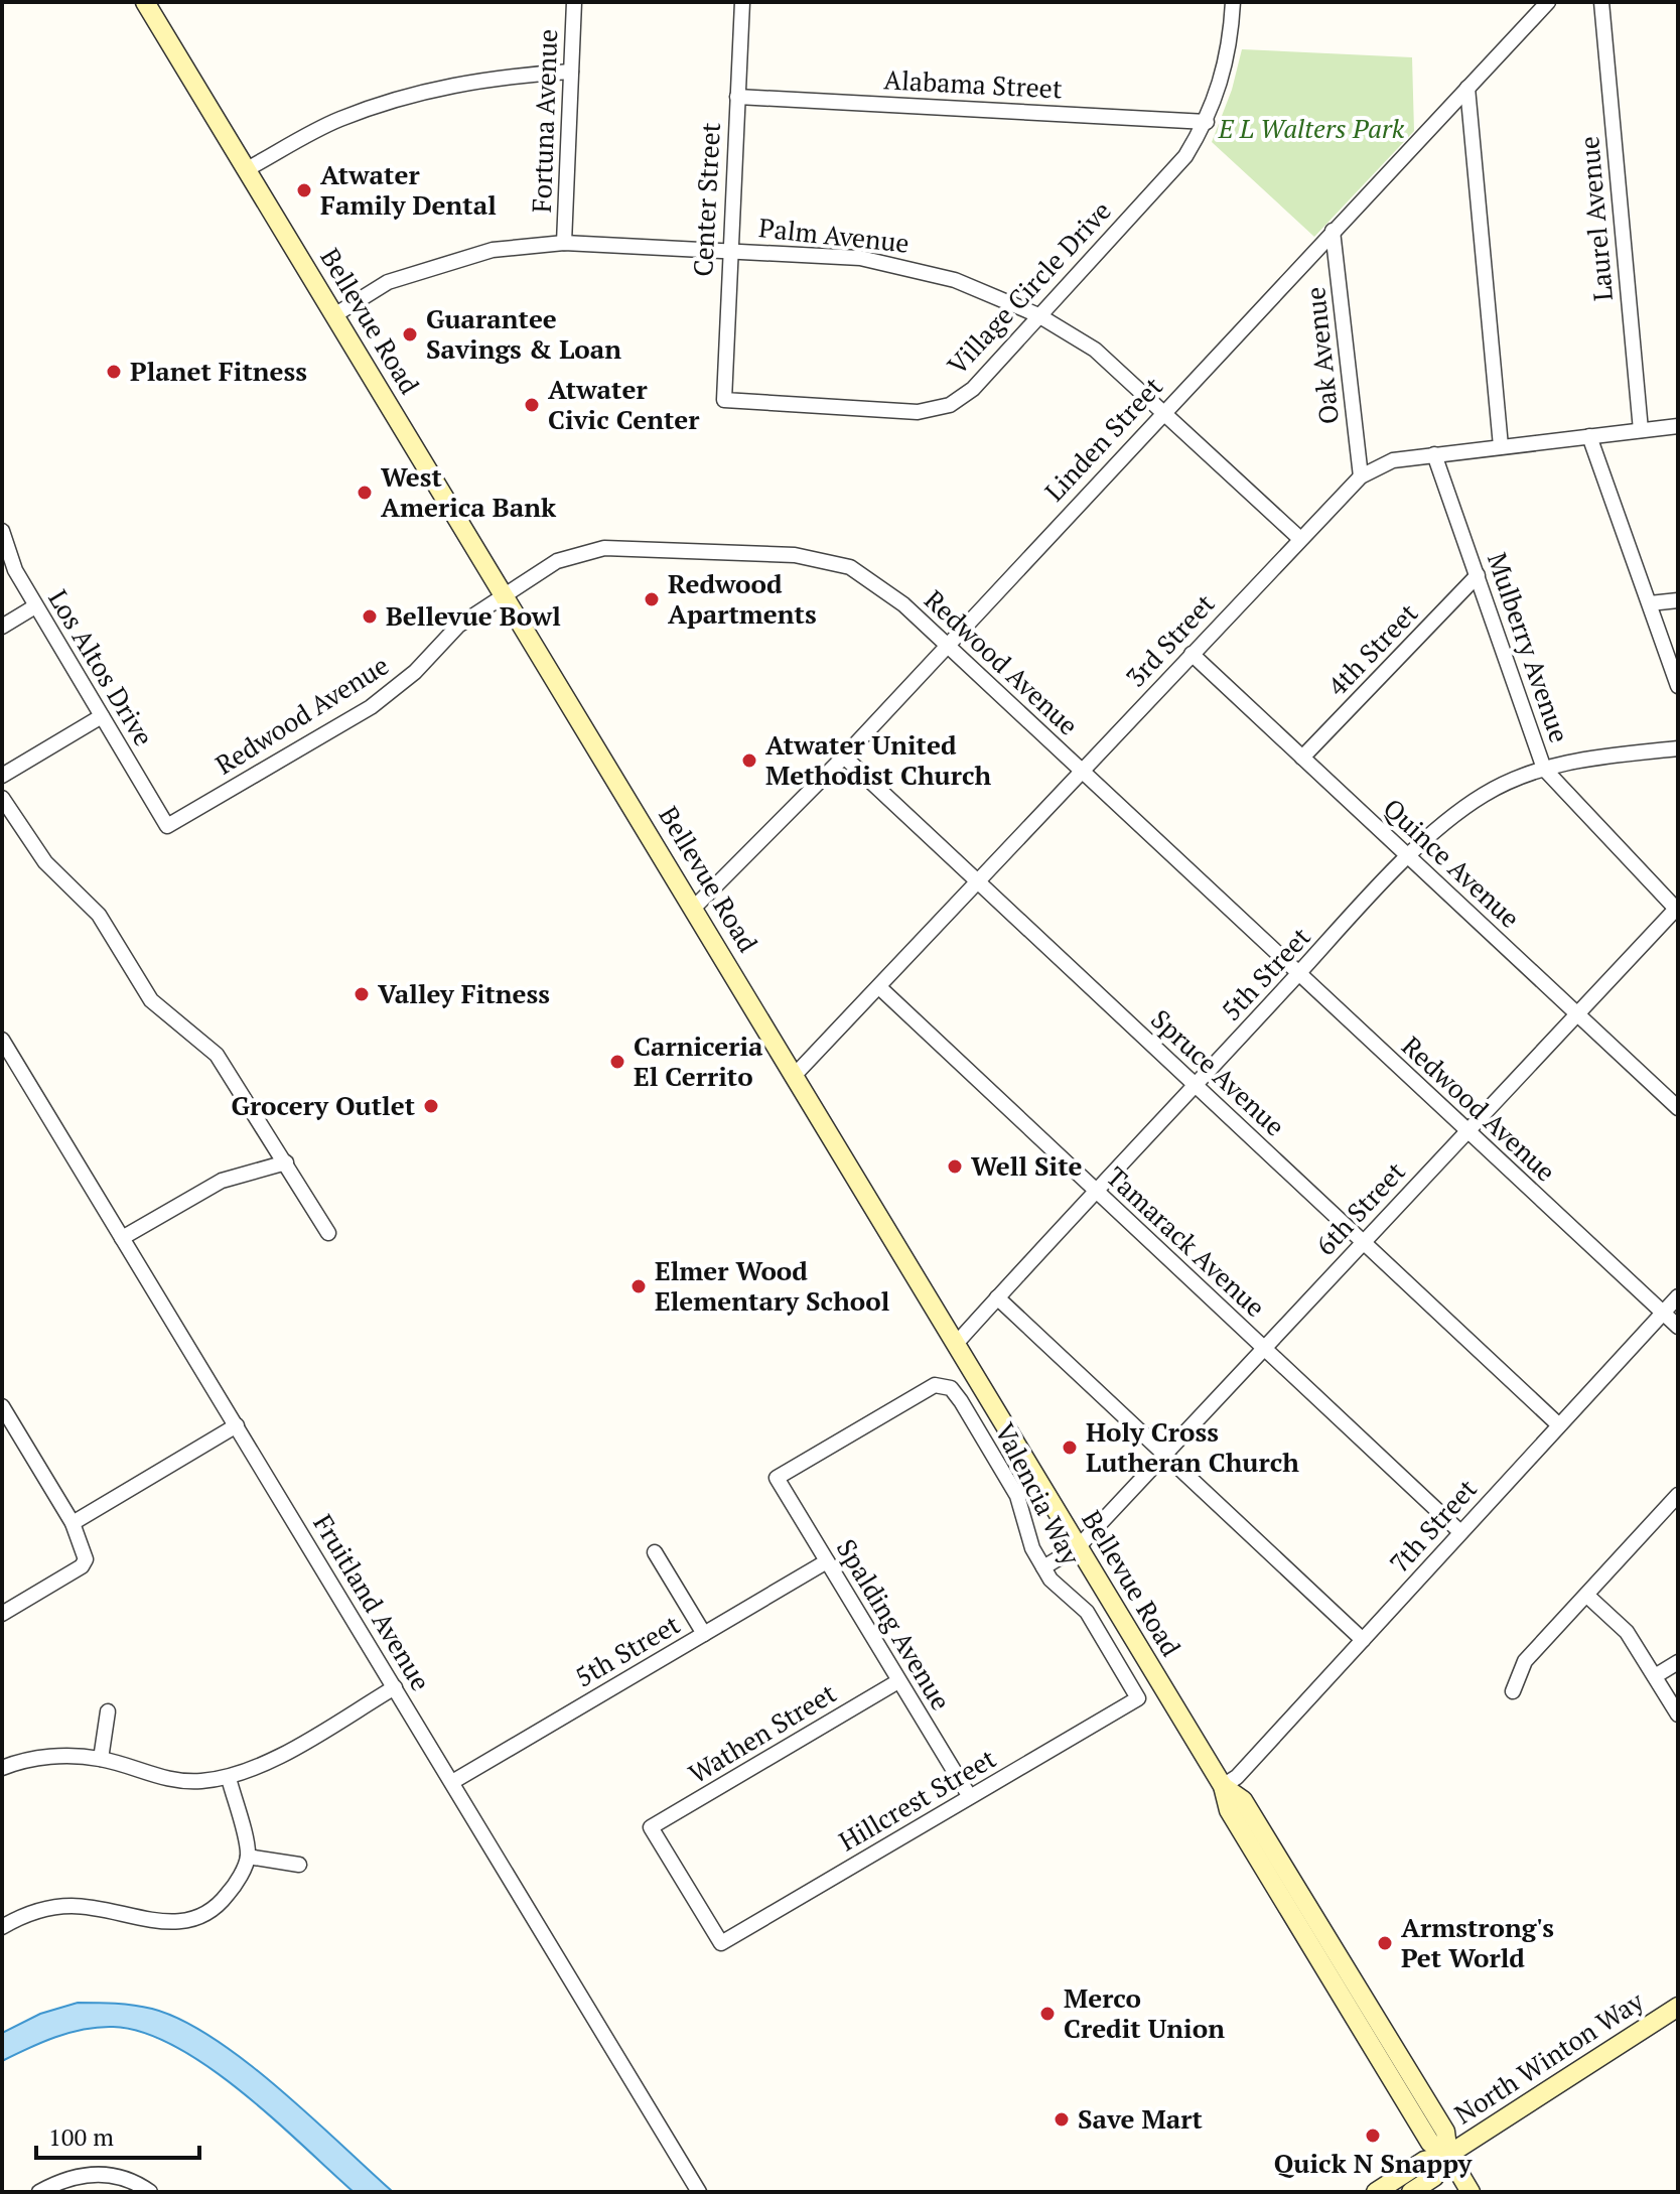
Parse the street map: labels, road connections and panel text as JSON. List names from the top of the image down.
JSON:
{
  "streets": {
    "main road": ["Bellevue Road", "North Winton Way"],
    "street": [
      "Alabama Street",
      "Fortuna Avenue",
      "Center Street",
      "Laurel Avenue",
      "Palm Avenue",
      "Village Circle Drive",
      "Oak Avenue",
      "Linden Street",
      "3rd Street",
      "Mulberry Avenue",
      "4th Street",
      "Redwood Avenue",
      "Los Altos Drive",
      "Quince Avenue",
      "5th Street",
      "Spruce Avenue",
      "6th Street",
      "Tamarack Avenue",
      "Valencia Way",
      "7th Street",
      "Fruitland Avenue",
      "Spalding Avenue",
      "Wathen Street",
      "Hillcrest Street"
    ]
  },
  "crossings": [
    ["Alabama Street", "Center Street"],
    ["Alabama Street", "Village Circle Drive"],
    ["Fortuna Avenue", "Palm Avenue"],
    ["Center Street", "Palm Avenue"],
    ["Center Street", "Village Circle Drive"],
    ["Laurel Avenue", "3rd Street"],
    ["Palm Avenue", "Village Circle Drive"],
    ["Palm Avenue", "Bellevue Road"],
    ["Palm Avenue", "Linden Street"],
    ["Palm Avenue", "3rd Street"],
    ["Bellevue Road", "Linden Street"],
    ["Bellevue Road", "3rd Street"],
    ["Bellevue Road", "Redwood Avenue"],
    ["Bellevue Road", "5th Street"],
    ["Bellevue Road", "6th Street"],
    ["Bellevue Road", "7th Street"],
    ["Bellevue Road", "North Winton Way"],
    ["Oak Avenue", "Linden Street"],
    ["Oak Avenue", "3rd Street"],
    ["Linden Street", "Redwood Avenue"],
    ["Linden Street", "Spruce Avenue"],
    ["3rd Street", "Mulberry Avenue"],
    ["3rd Street", "Redwood Avenue"],
    ["3rd Street", "Quince Avenue"],
    ["3rd Street", "Spruce Avenue"],
    ["3rd Street", "Tamarack Avenue"],
    ["Mulberry Avenue", "4th Street"],
    ["Mulberry Avenue", "5th Street"],
    ["Mulberry Avenue", "6th Street"],
    ["4th Street", "Quince Avenue"],
    ["Redwood Avenue", "Los Altos Drive"],
    ["Redwood Avenue", "5th Street"],
    ["Redwood Avenue", "6th Street"],
    ["Redwood Avenue", "7th Street"],
    ["Quince Avenue", "5th Street"],
    ["Quince Avenue", "6th Street"],
    ["5th Street", "Spruce Avenue"],
    ["5th Street", "Tamarack Avenue"],
    ["5th Street", "Fruitland Avenue"],
    ["5th Street", "Spalding Avenue"],
    ["Spruce Avenue", "6th Street"],
    ["Spruce Avenue", "7th Street"],
    ["6th Street", "Tamarack Avenue"],
    ["6th Street", "Valencia Way"],
    ["Tamarack Avenue", "7th Street"],
    ["Valencia Way", "Spalding Avenue"],
    ["Valencia Way", "Hillcrest Street"],
    ["Spalding Avenue", "Wathen Street"],
    ["Spalding Avenue", "Hillcrest Street"],
    ["Wathen Street", "Hillcrest Street"]
  ],
  "parks": ["E L Walters Park"],
  "places": [
    "Atwater Family Dental",
    "Guarantee Savings & Loan",
    "Planet Fitness",
    "Atwater Civic Center",
    "West America Bank",
    "Redwood Apartments",
    "Bellevue Bowl",
    "Atwater United Methodist Church",
    "Valley Fitness",
    "Carniceria El Cerrito",
    "Grocery Outlet",
    "Well Site",
    "Elmer Wood Elementary School",
    "Holy Cross Lutheran Church",
    "Armstrong's Pet World",
    "Merco Credit Union",
    "Save Mart",
    "Quick N Snappy"
  ],
  "scale_bar": "100 m"
}
